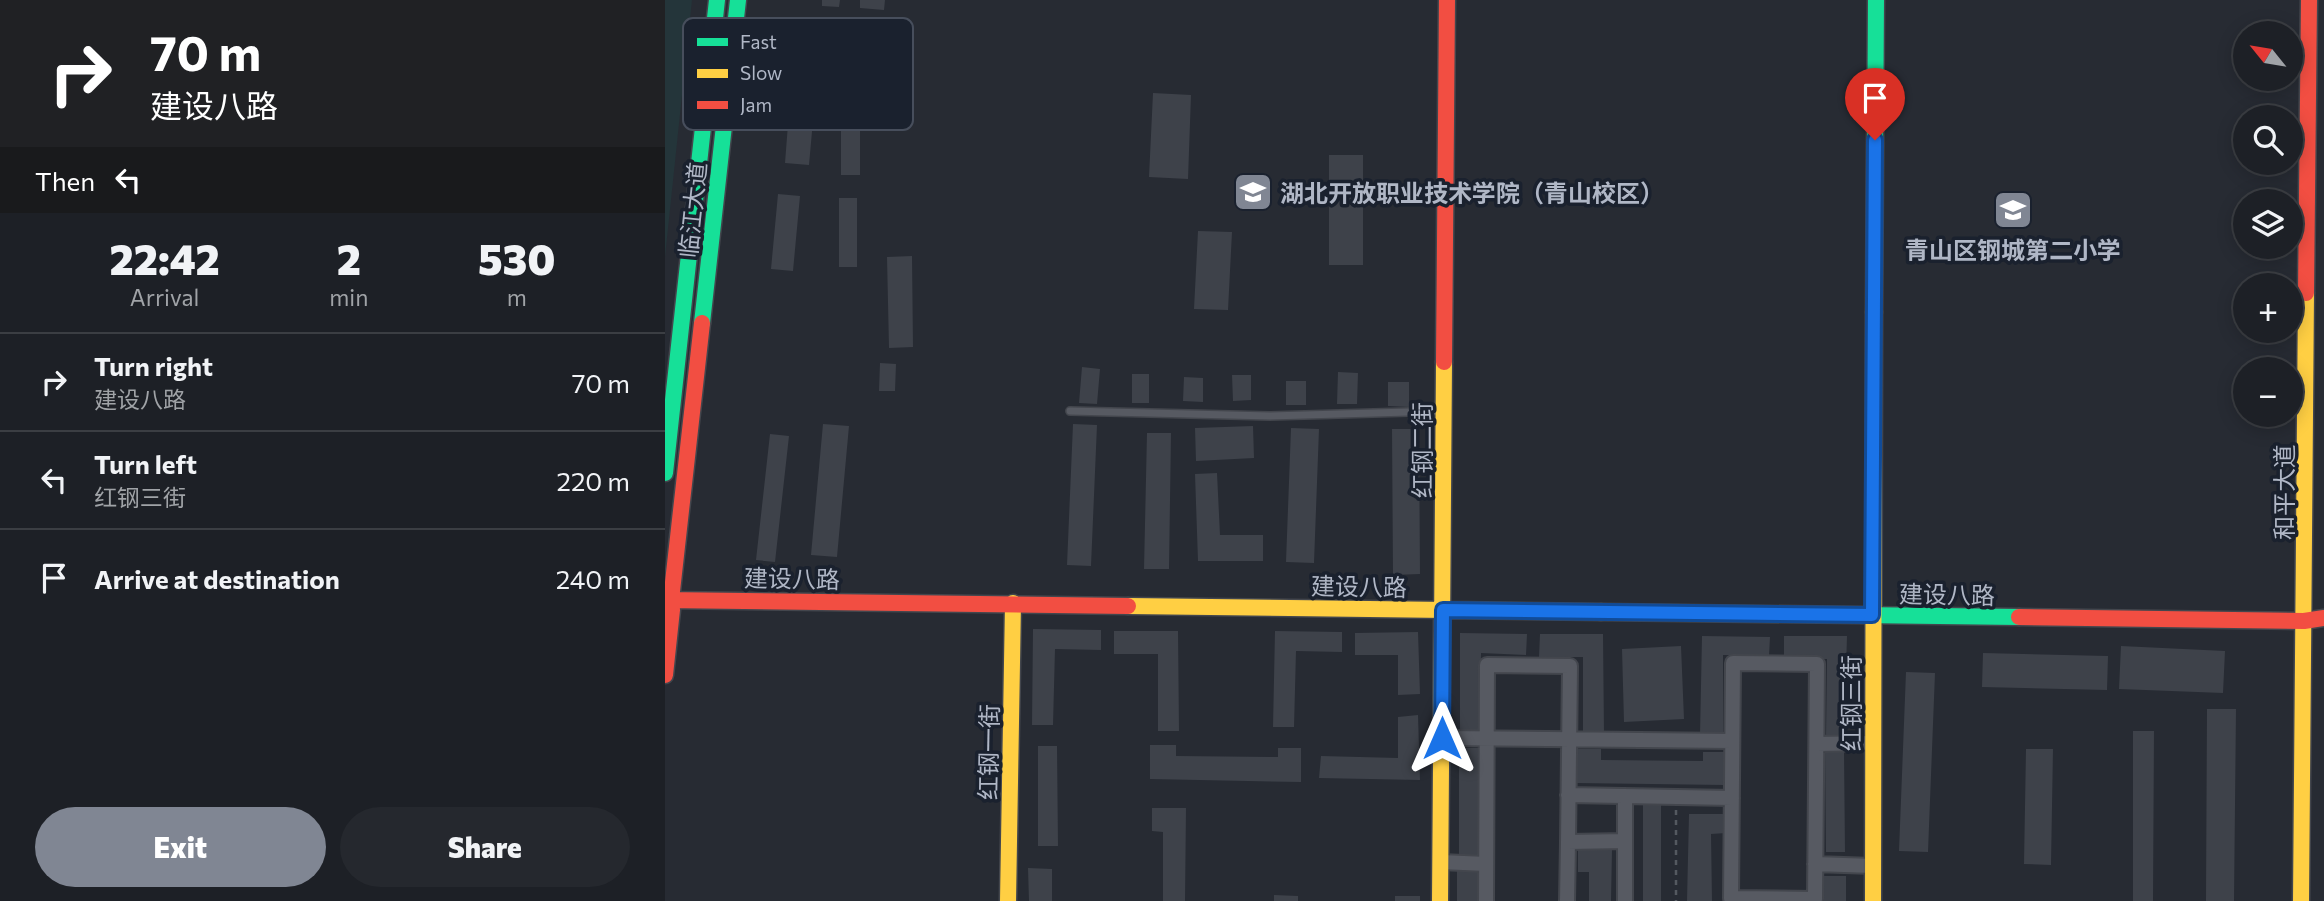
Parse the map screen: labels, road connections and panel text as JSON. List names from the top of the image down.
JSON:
{
  "streets": {
    "main road": [
      "临江大道",
      "红钢二街",
      "和平大道",
      "建设八路",
      "红钢三街",
      "红钢一街"
    ]
  },
  "crossings": [
    ["临江大道", "建设八路"],
    ["红钢二街", "建设八路"],
    ["和平大道", "建设八路"],
    ["建设八路", "红钢三街"],
    ["建设八路", "红钢一街"]
  ],
  "places": {
    "school or university": ["湖北开放职业技术学院（青山校区）", "青山区钢城第二小学"]
  },
  "legend": ["Fast", "Slow", "Jam"],
  "north": "top left",
  "page": {
    "turn": ["70 m", "建设八路"],
    "map_buttons": ["+", "−"],
    "then": "Then",
    "eta": [
      "22:42",
      "Arrival",
      "2",
      "min",
      "530",
      "m"
    ],
    "list": [
      {
        "name": "Turn right",
        "note": "建设八路",
        "value": "70 m"
      },
      {
        "name": "Turn left",
        "note": "红钢三街",
        "value": "220 m"
      },
      {
        "name": "Arrive at destination",
        "value": "240 m"
      }
    ],
    "buttons": ["Exit", "Share"]
  }
}
